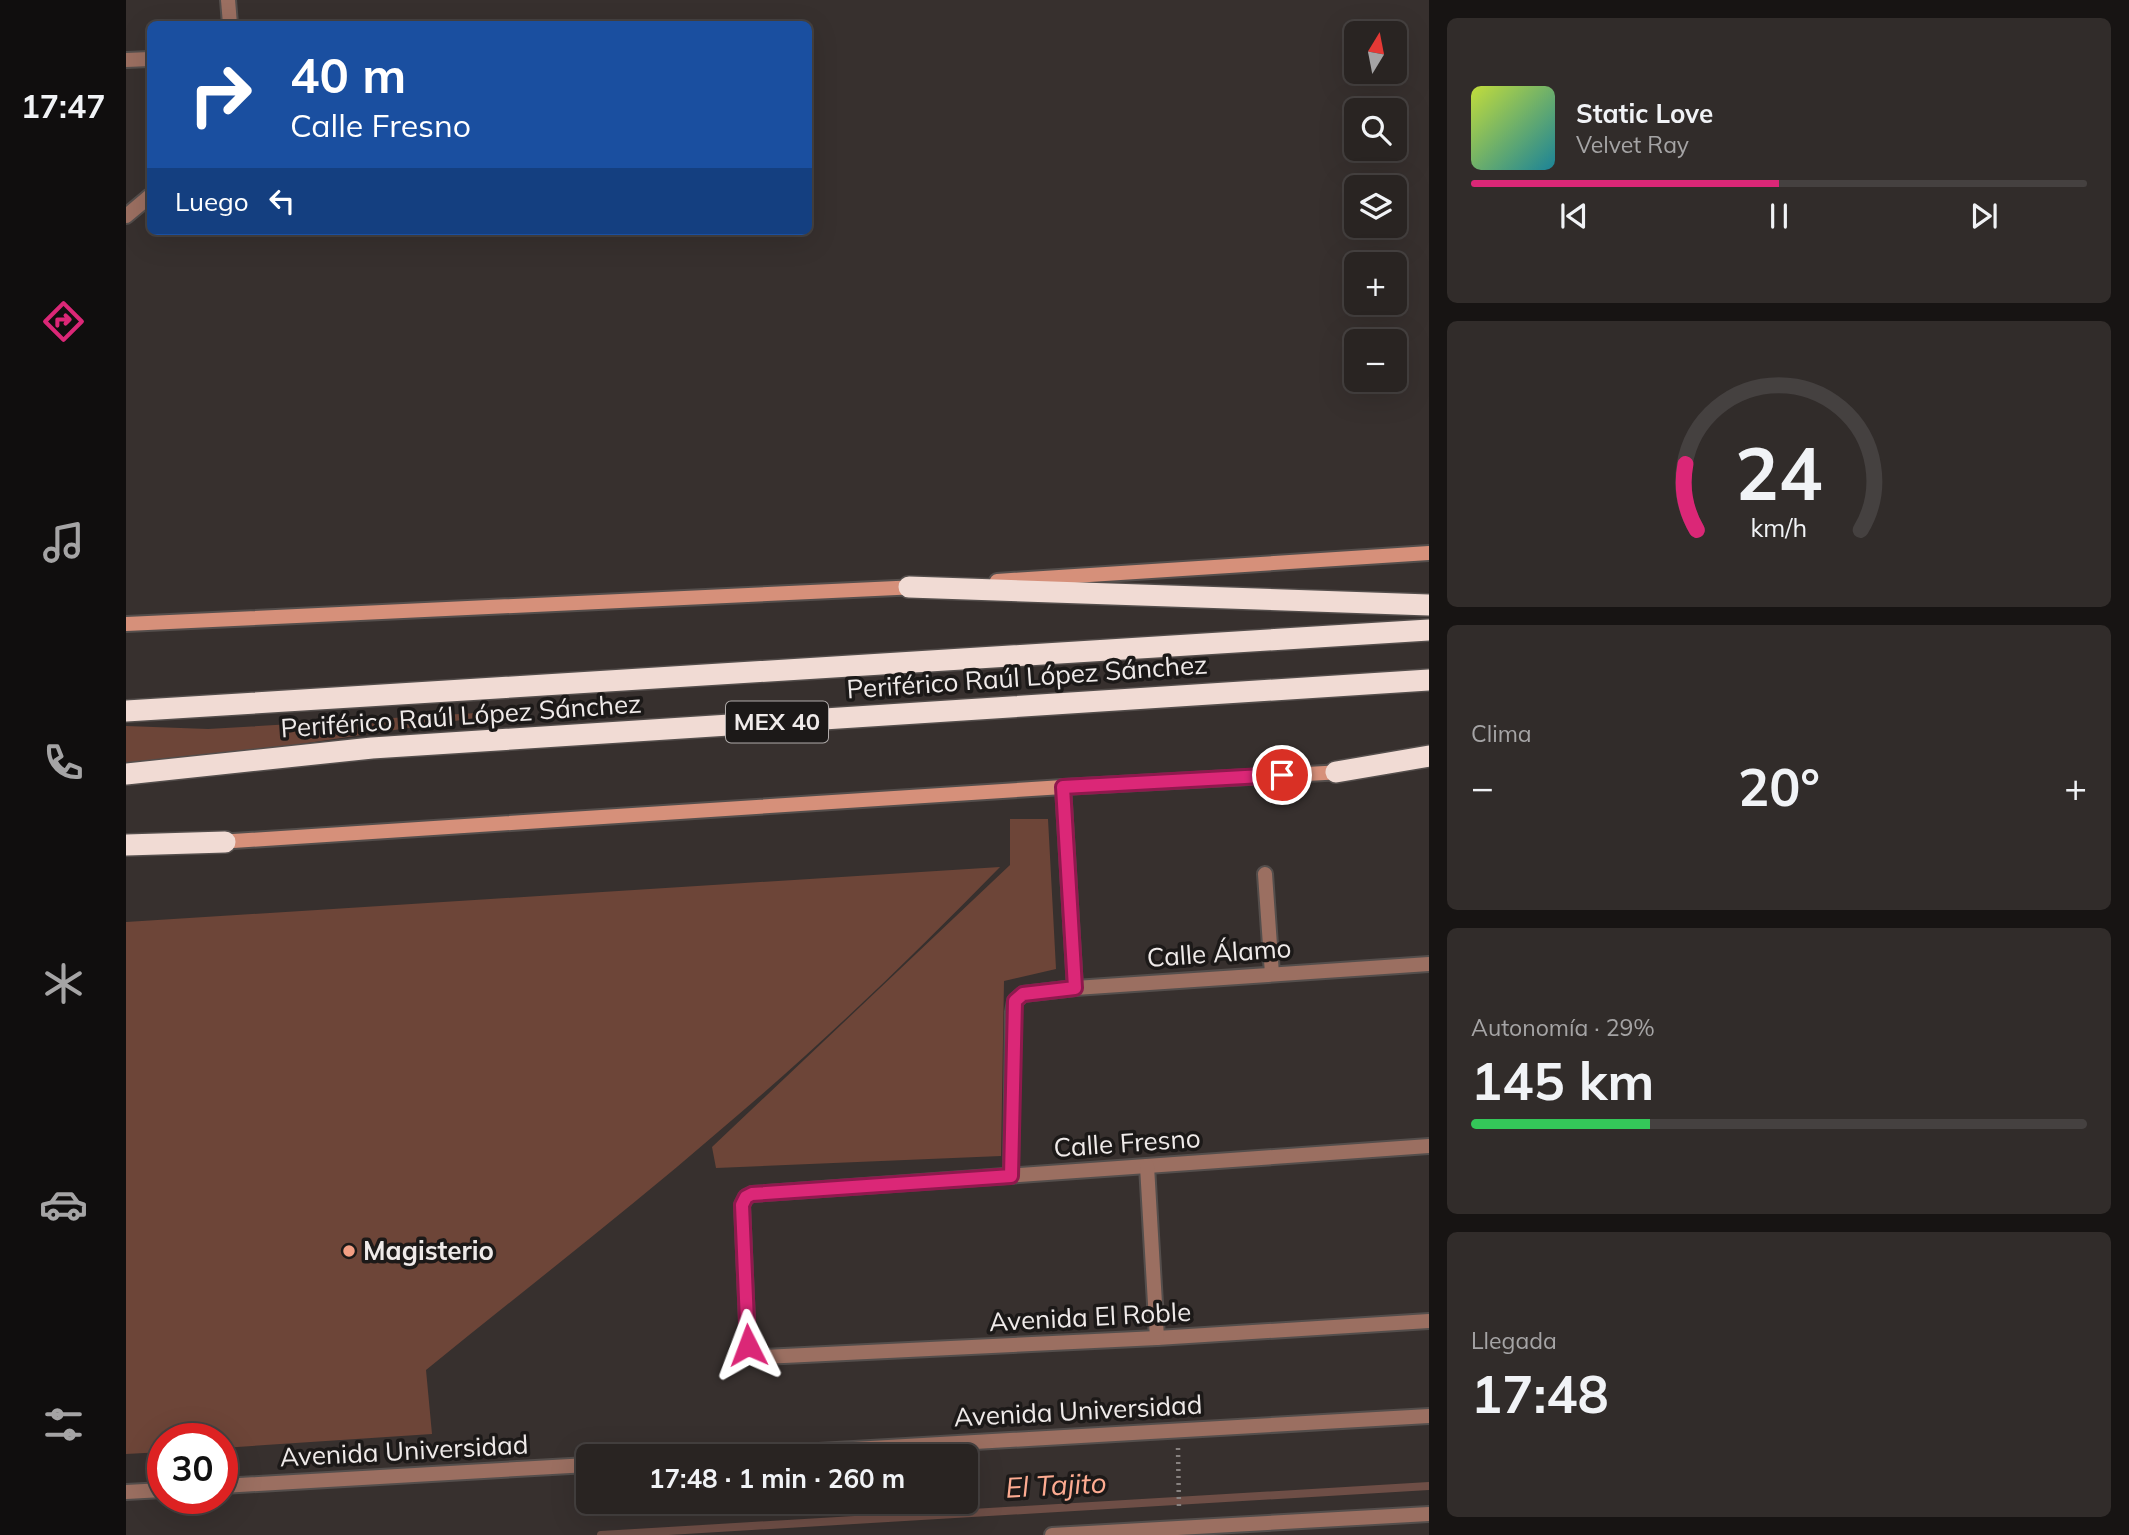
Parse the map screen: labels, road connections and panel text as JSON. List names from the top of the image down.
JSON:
{
  "streets": {
    "highway": ["Periférico Raúl López Sánchez", "MEX 40"],
    "street": [
      "Calle Álamo",
      "Calle Fresno",
      "Avenida El Roble",
      "Avenida Universidad"
    ]
  },
  "crossings": [
    ["Calle Álamo", "Calle Fresno"],
    ["Calle Fresno", "Avenida El Roble"]
  ],
  "water": ["El Tajito"],
  "places": ["Magisterio"],
  "north": "top",
  "page": {
    "tabs": "17:47",
    "map_buttons": ["+", "−"],
    "turn": ["40 m", "Calle Fresno"],
    "song": ["Static Love", "Velvet Ray"],
    "then": "Luego",
    "tile": [
      "Clima",
      ["Autonomía · 29%", "145 km"],
      ["Llegada", "17:48"]
    ],
    "heat": ["−", "20°", "+"],
    "limit": "30",
    "trip": "17:48 · 1 min · 260 m",
    "gauge": ["24", "km/h"]
  }
}
